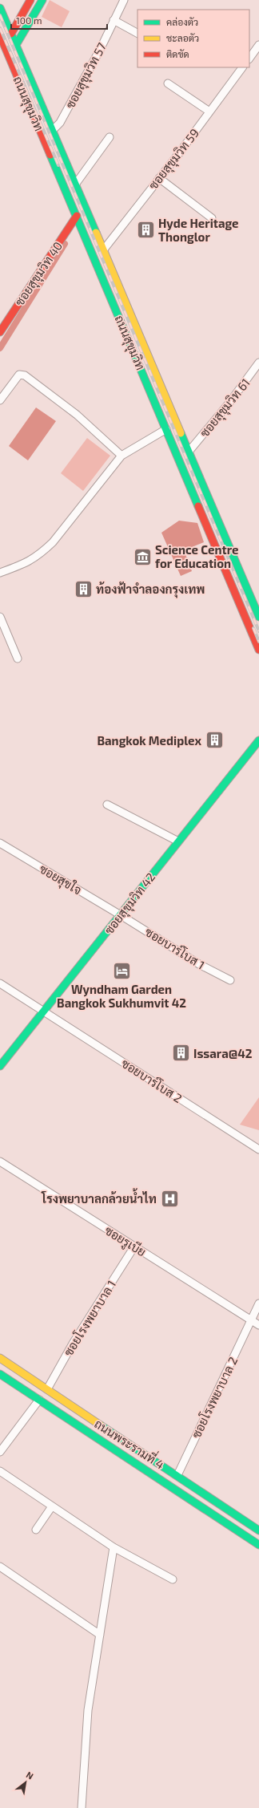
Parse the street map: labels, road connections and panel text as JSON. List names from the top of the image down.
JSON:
{
  "streets": {
    "main road": [
      "ถนนสุขุมวิท",
      "ซอยสุขุมวิท 40",
      "ซอยสุขุมวิท 42",
      "ถนนพระรามที่ 4"
    ],
    "street": [
      "ซอยสุขุมวิท 57",
      "ซอยสุขุมวิท 59",
      "ซอยสุขุมวิท 61",
      "ซอยสุขใจ",
      "ซอยบาร์โบส 1",
      "ซอยบาร์โบส 2",
      "ซอยรูเบีย",
      "ซอยโรงพยาบาล 1",
      "ซอยโรงพยาบาล 2"
    ]
  },
  "crossings": [
    ["ซอยสุขุมวิท 57", "ถนนสุขุมวิท"],
    ["ถนนสุขุมวิท", "ซอยสุขุมวิท 59"],
    ["ถนนสุขุมวิท", "ซอยสุขุมวิท 40"],
    ["ถนนสุขุมวิท", "ซอยสุขุมวิท 61"],
    ["ซอยสุขใจ", "ซอยสุขุมวิท 42"],
    ["ซอยสุขใจ", "ซอยบาร์โบส 1"],
    ["ซอยสุขุมวิท 42", "ซอยบาร์โบส 1"],
    ["ซอยสุขุมวิท 42", "ซอยบาร์โบส 2"],
    ["ซอยรูเบีย", "ซอยโรงพยาบาล 1"],
    ["ซอยรูเบีย", "ซอยโรงพยาบาล 2"],
    ["ซอยโรงพยาบาล 1", "ถนนพระรามที่ 4"],
    ["ซอยโรงพยาบาล 2", "ถนนพระรามที่ 4"]
  ],
  "places": {
    "building": [
      "Hyde Heritage Thonglor",
      "ท้องฟ้าจำลองกรุงเทพ",
      "Bangkok Mediplex",
      "Issara@42"
    ],
    "museum": ["Science Centre for Education"],
    "hotel": ["Wyndham Garden Bangkok Sukhumvit 42"],
    "hospital": ["โรงพยาบาลกล้วยน้ำไท"]
  },
  "legend": ["คล่องตัว", "ชะลอตัว", "ติดขัด"],
  "scale_bar": "100 m",
  "north": "top right"
}
